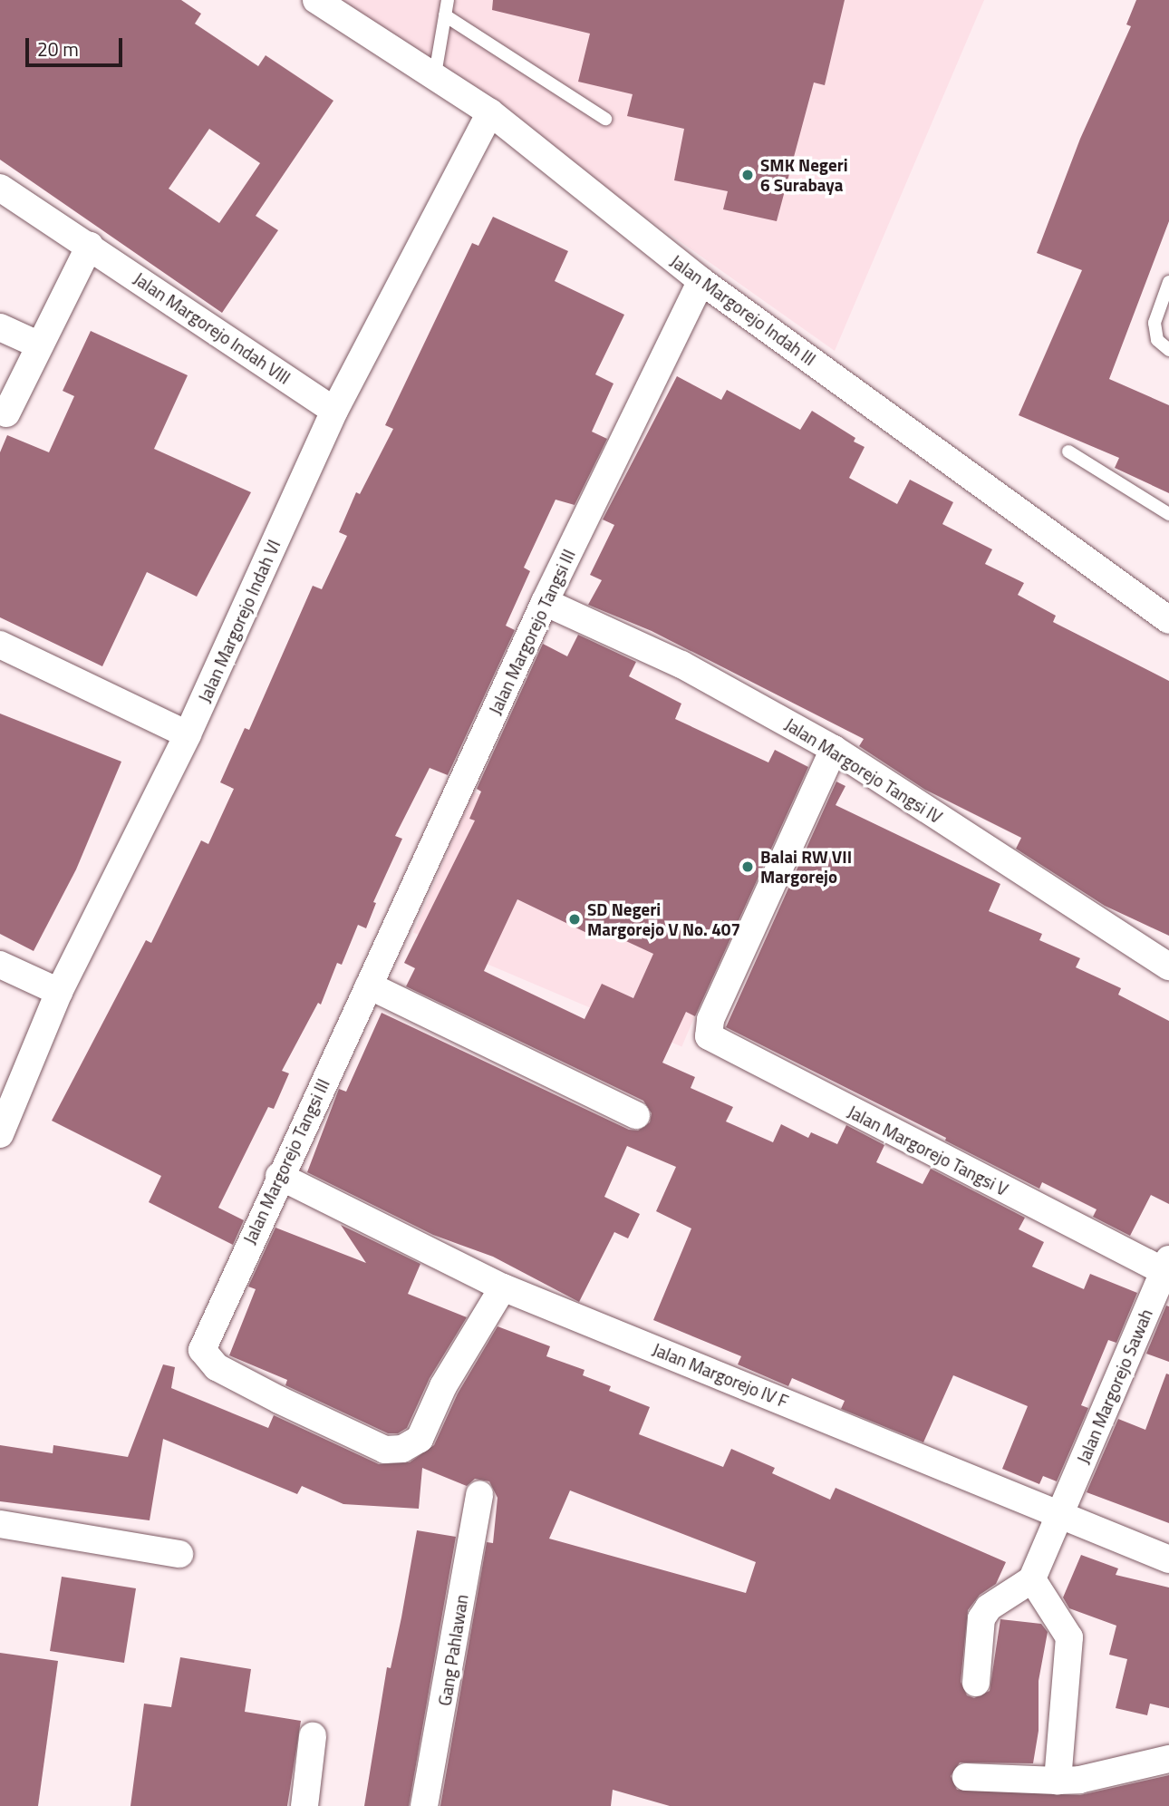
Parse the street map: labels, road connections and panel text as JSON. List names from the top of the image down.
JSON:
{
  "streets": {
    "street": [
      "Jalan Margorejo Indah III",
      "Jalan Margorejo Indah VIII",
      "Jalan Margorejo Indah VI",
      "Jalan Margorejo Tangsi III",
      "Jalan Margorejo Tangsi IV",
      "Jalan Margorejo Tangsi V",
      "Jalan Margorejo IV F",
      "Jalan Margorejo Sawah",
      "Gang Pahlawan"
    ]
  },
  "crossings": [
    ["Jalan Margorejo Indah III", "Jalan Margorejo Indah VI"],
    ["Jalan Margorejo Indah III", "Jalan Margorejo Tangsi III"],
    ["Jalan Margorejo Indah VIII", "Jalan Margorejo Indah VI"],
    ["Jalan Margorejo Tangsi III", "Jalan Margorejo Tangsi IV"],
    ["Jalan Margorejo Tangsi III", "Jalan Margorejo IV F"],
    ["Jalan Margorejo Tangsi IV", "Jalan Margorejo Tangsi V"],
    ["Jalan Margorejo Tangsi V", "Jalan Margorejo Sawah"],
    ["Jalan Margorejo IV F", "Jalan Margorejo Sawah"]
  ],
  "places": ["SMK Negeri 6 Surabaya", "Balai RW VII Margorejo", "SD Negeri Margorejo V No. 407"],
  "scale_bar": "20 m"
}
